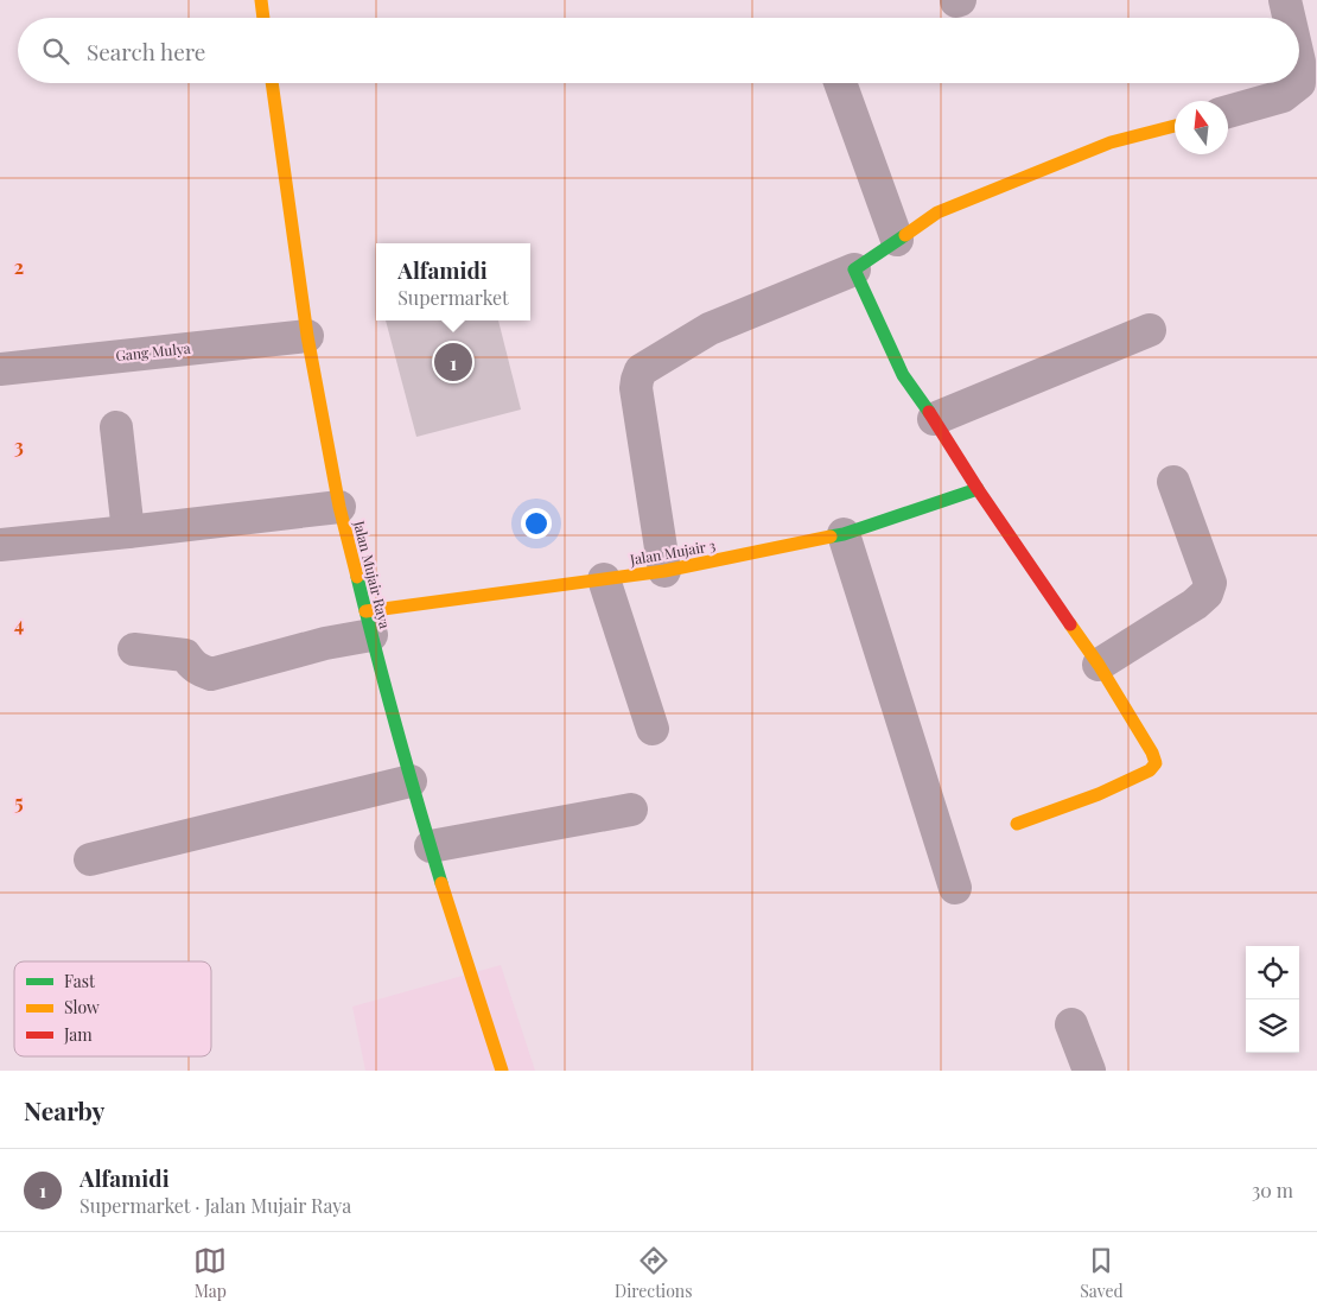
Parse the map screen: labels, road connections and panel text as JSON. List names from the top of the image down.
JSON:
{
  "streets": {
    "street": ["Gang Mulya", "Jalan Mujair 3", "Jalan Mujair Raya"]
  },
  "crossings": [
    ["Gang Mulya", "Jalan Mujair Raya"],
    ["Jalan Mujair 3", "Jalan Mujair Raya"]
  ],
  "legend": ["Fast", "Slow", "Jam"],
  "north": "top",
  "page": {
    "search": "Search here",
    "popup": ["Alfamidi", "Supermarket"],
    "pins": "1",
    "heading": "Nearby",
    "list": [
      {
        "mark": "1",
        "name": "Alfamidi",
        "note": "Supermarket · Jalan Mujair Raya",
        "value": "30 m"
      }
    ],
    "nav": ["Map", "Directions", "Saved"]
  },
  "grid": {
    "rows": [
      "2",
      "3",
      "4",
      "5"
    ]
  }
}
